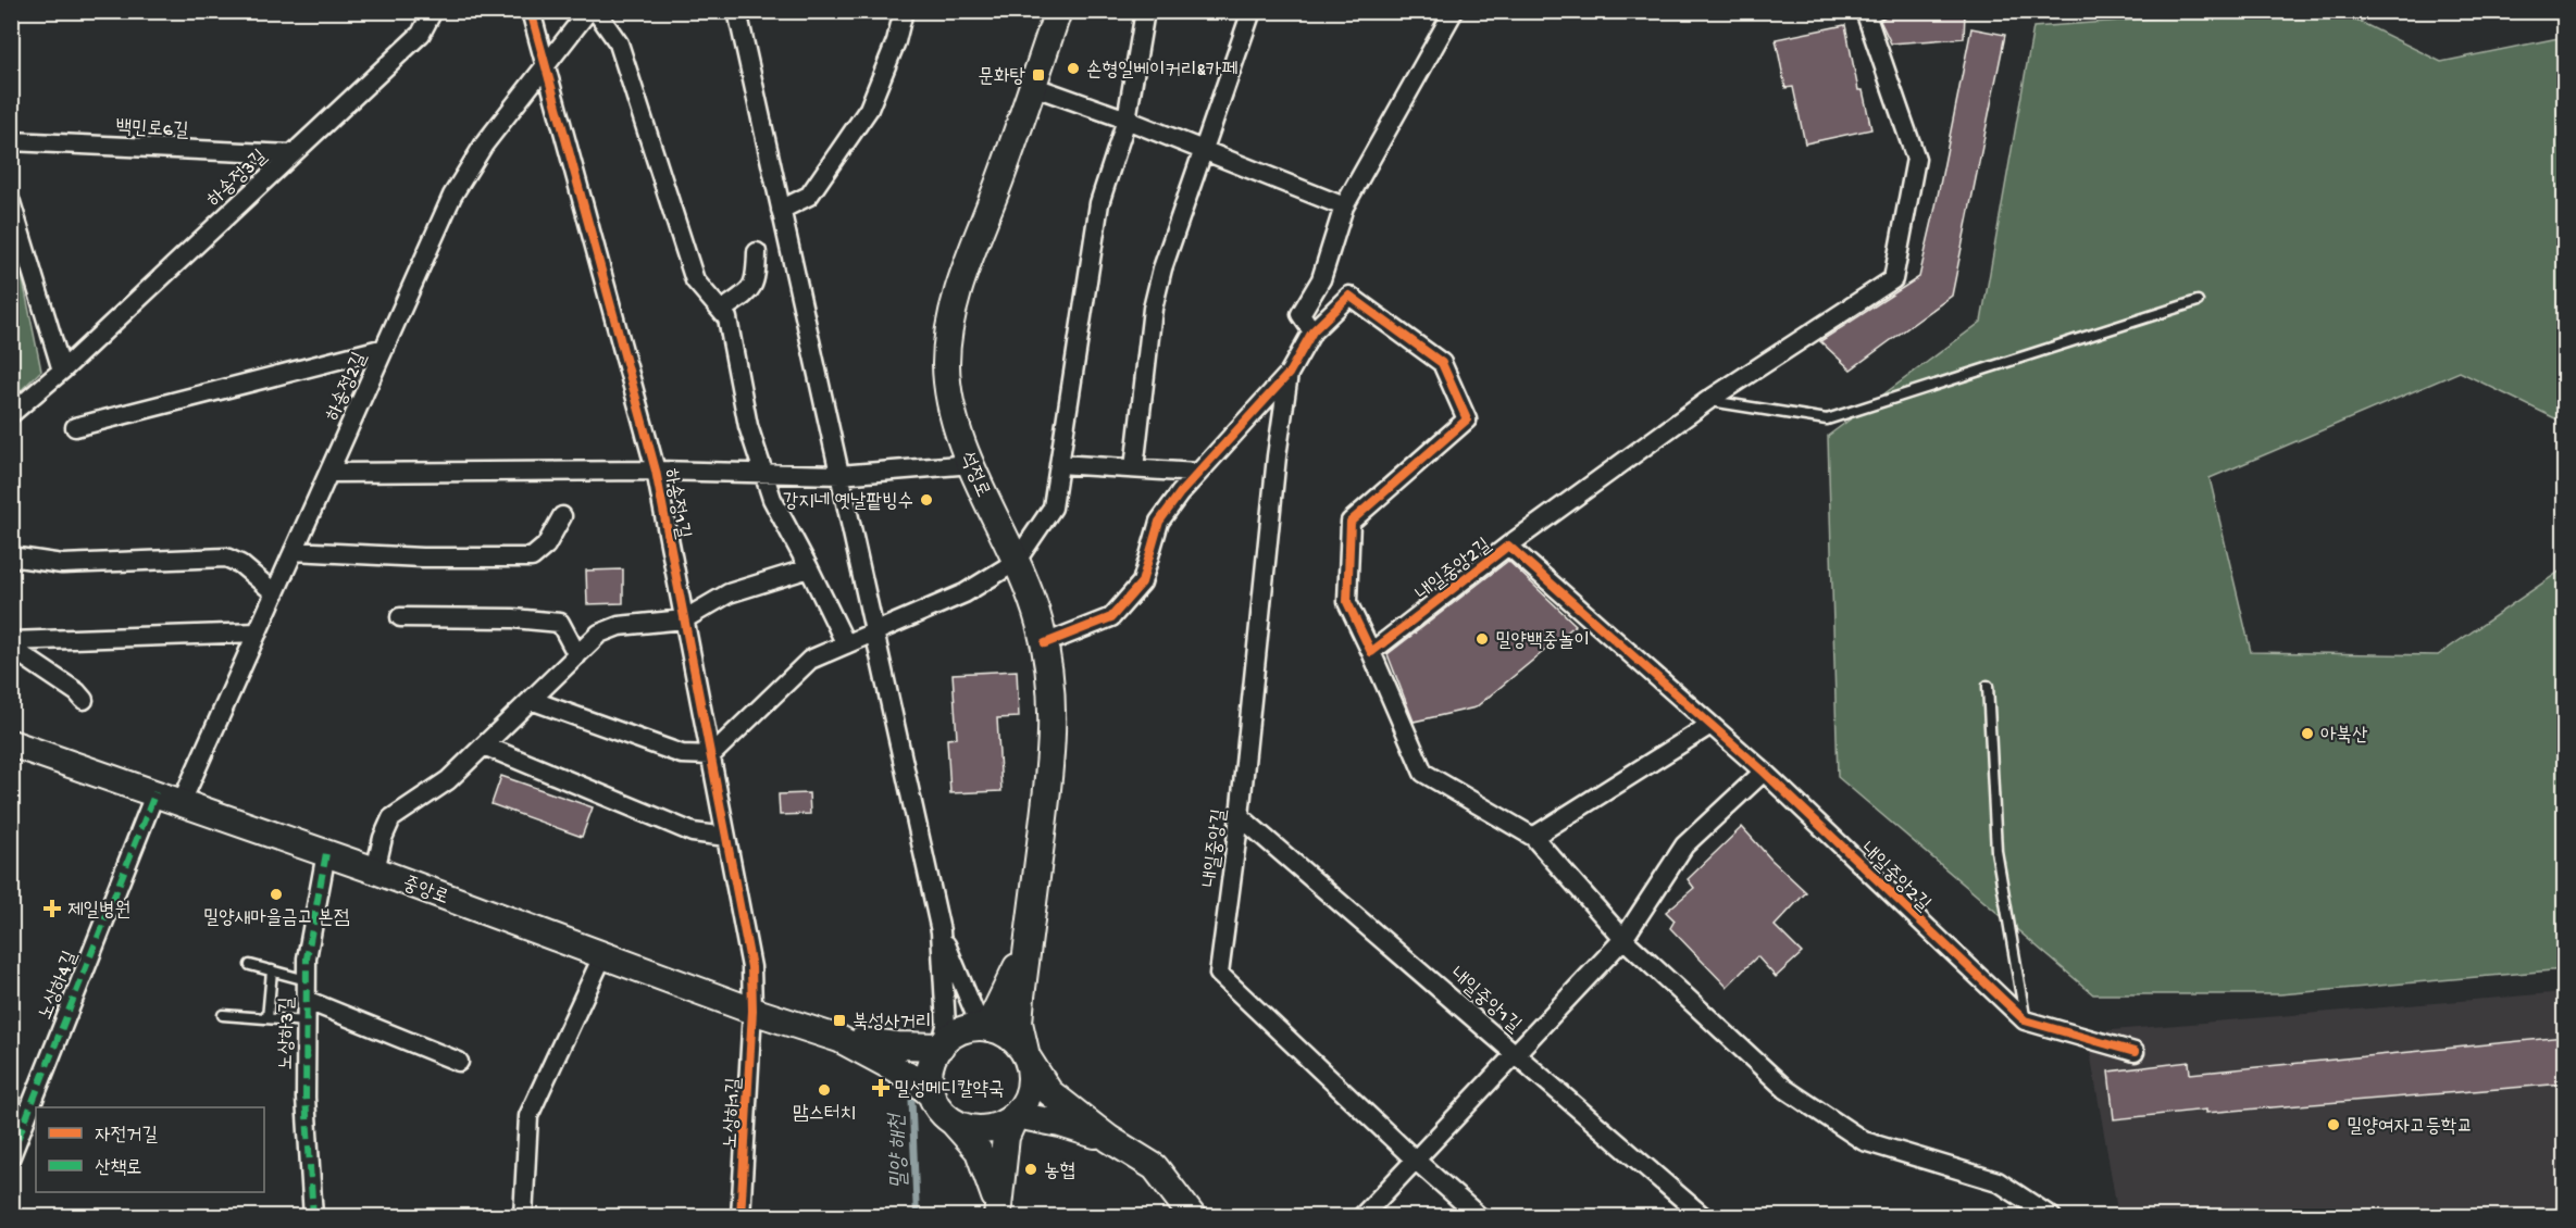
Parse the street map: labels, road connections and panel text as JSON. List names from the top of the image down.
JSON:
{
  "streets": {
    "street": [
      "백민로6길",
      "하송정3길",
      "하송정2길",
      "석정로",
      "하송정1길",
      "내일중앙2길",
      "내일중앙길",
      "중앙로",
      "노상하4길",
      "내일중앙1길",
      "노상하3길",
      "노상하1길"
    ]
  },
  "crossings": [
    ["백민로6길", "하송정3길"],
    ["하송정2길", "하송정1길"],
    ["하송정2길", "중앙로"],
    ["하송정1길", "중앙로"],
    ["하송정1길", "노상하1길"],
    ["내일중앙길", "내일중앙1길"],
    ["중앙로", "노상하4길"],
    ["중앙로", "노상하3길"],
    ["중앙로", "노상하1길"]
  ],
  "water": ["밀양 해천"],
  "places": {
    "other": [
      "손형일베이커리&카페",
      "강지네 옛날팥빙수",
      "밀양백중놀이",
      "아북산",
      "밀양새마을금고 본점",
      "맘스터치",
      "밀양여자고등학교",
      "농협"
    ],
    "transit": ["문화탕", "북성사거리"],
    "health": ["제일병원", "밀성메디칼약국"]
  },
  "legend": ["자전거길", "산책로"]
}
